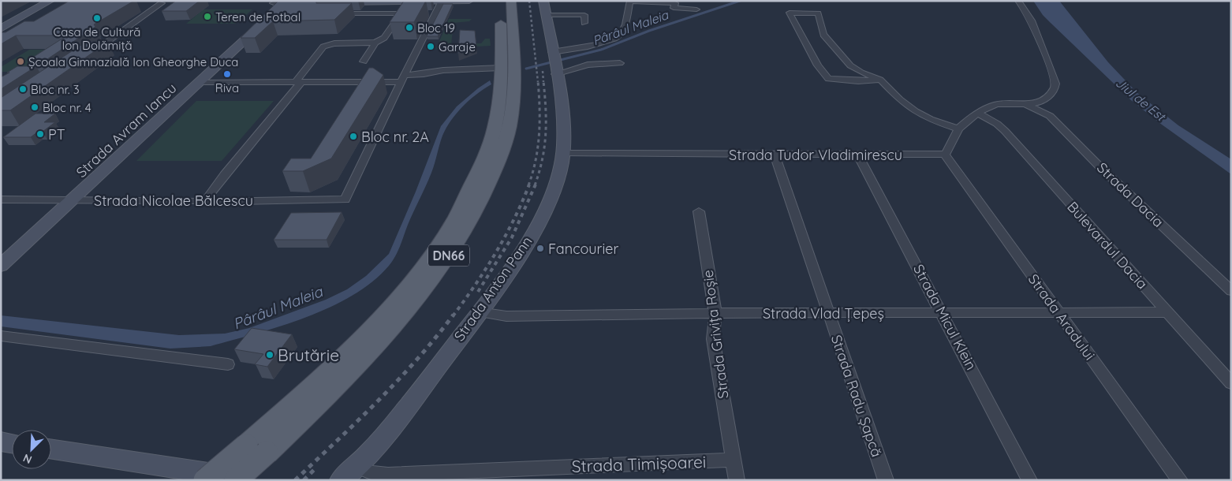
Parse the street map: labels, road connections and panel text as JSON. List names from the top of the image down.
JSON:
{
  "streets": {
    "main road": ["DN66"],
    "street": [
      "Strada Avram Iancu",
      "Strada Tudor Vladimirescu",
      "Strada Dacia",
      "Strada Nicolae Bălcescu",
      "Bulevardul Dacia",
      "Strada Anton Pann",
      "Strada Vlad Țepeș",
      "Strada Micul Klein",
      "Strada Aradului",
      "Strada Grivița Roșie",
      "Strada Radu Șapcă",
      "Strada Timișoarei"
    ]
  },
  "crossings": [
    ["Strada Avram Iancu", "Strada Nicolae Bălcescu"],
    ["Strada Tudor Vladimirescu", "Strada Anton Pann"],
    ["Strada Tudor Vladimirescu", "Strada Micul Klein"],
    ["Strada Tudor Vladimirescu", "Strada Aradului"],
    ["Strada Tudor Vladimirescu", "Strada Radu Șapcă"],
    ["Bulevardul Dacia", "Strada Vlad Țepeș"],
    ["Strada Anton Pann", "Strada Vlad Țepeș"],
    ["Strada Anton Pann", "Strada Timișoarei"],
    ["Strada Vlad Țepeș", "Strada Micul Klein"],
    ["Strada Vlad Țepeș", "Strada Aradului"],
    ["Strada Vlad Țepeș", "Strada Grivița Roșie"],
    ["Strada Vlad Țepeș", "Strada Radu Șapcă"],
    ["Strada Grivița Roșie", "Strada Timișoarei"]
  ],
  "water": ["Pârâul Maleia", "Jiul de Est"],
  "places": [
    "Teren de Fotbal",
    "Casa de Cultură Ion Dolămiță",
    "Bloc 19",
    "Garaje",
    "Școala Gimnazială Ion Gheorghe Duca",
    "Riva",
    "Bloc nr. 3",
    "Bloc nr. 4",
    "PT",
    "Bloc nr. 2A",
    "Fancourier",
    "Brutărie"
  ],
  "north": "bottom left"
}
